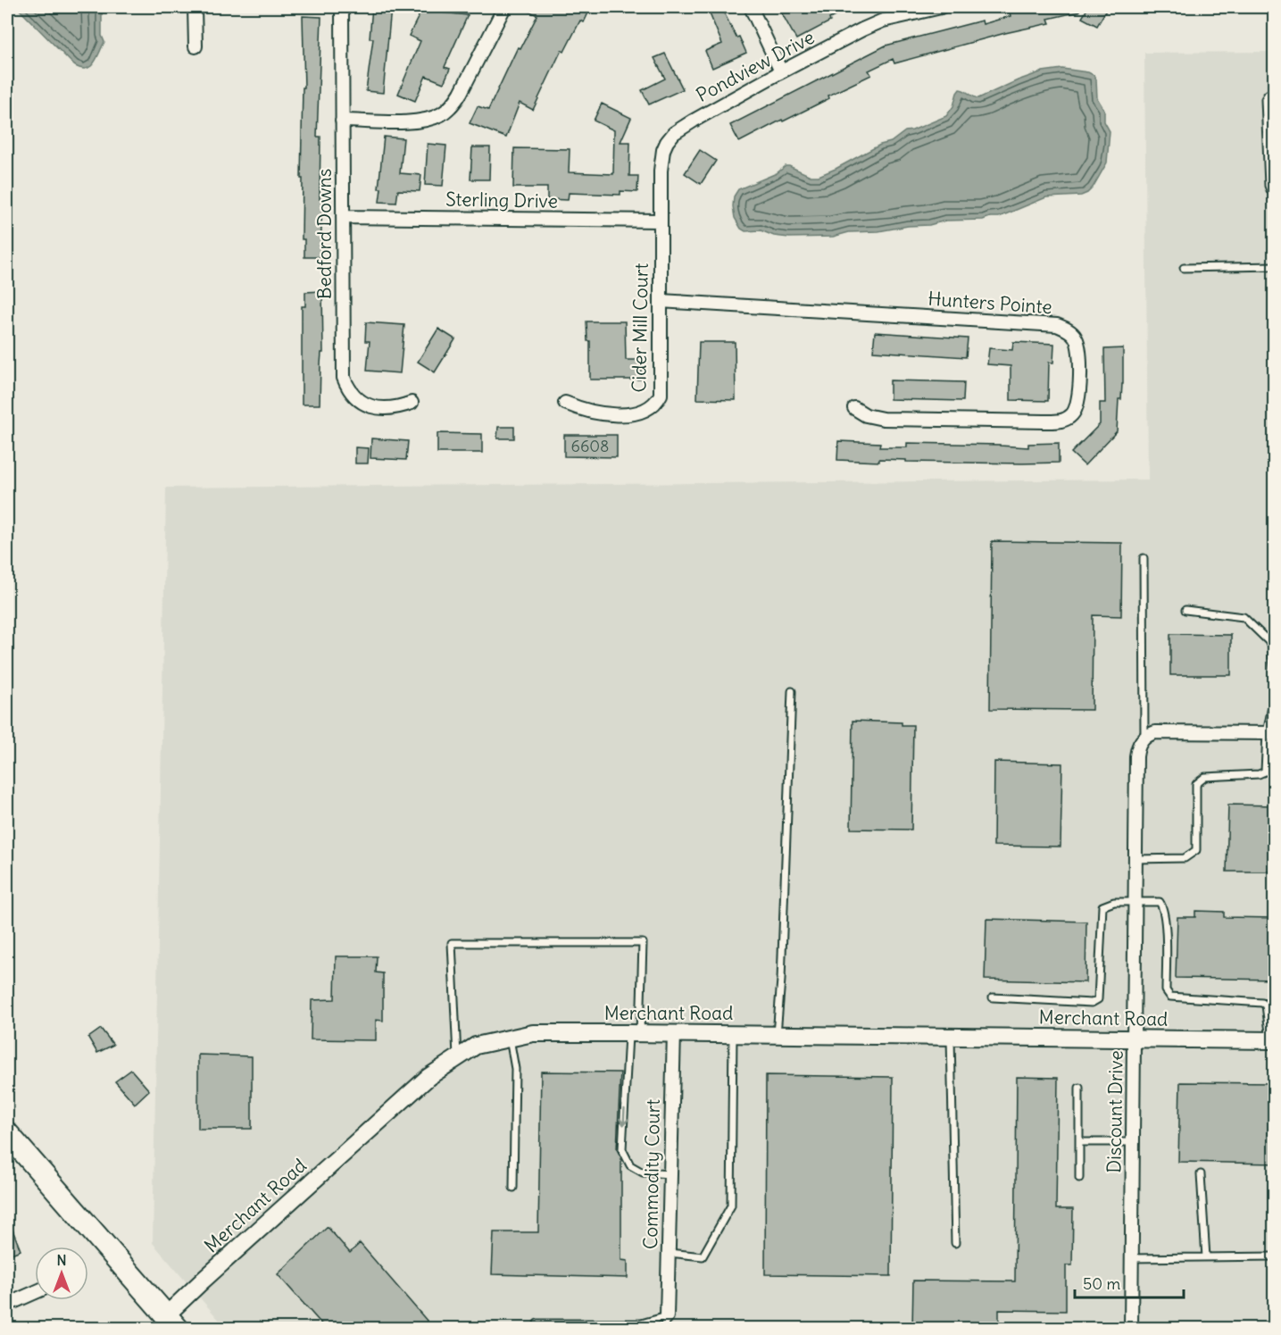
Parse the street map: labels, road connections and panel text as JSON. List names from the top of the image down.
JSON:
{
  "streets": {
    "street": [
      "Pondview Drive",
      "Sterling Drive",
      "Bedford Downs",
      "Hunters Pointe",
      "Cider Mill Court",
      "Merchant Road",
      "Discount Drive",
      "Commodity Court"
    ]
  },
  "crossings": [
    ["Pondview Drive", "Sterling Drive"],
    ["Pondview Drive", "Cider Mill Court"],
    ["Sterling Drive", "Bedford Downs"],
    ["Sterling Drive", "Cider Mill Court"],
    ["Hunters Pointe", "Cider Mill Court"],
    ["Merchant Road", "Discount Drive"],
    ["Merchant Road", "Commodity Court"]
  ],
  "house_numbers": ["6608"],
  "scale_bar": "50 m",
  "north": "top"
}
